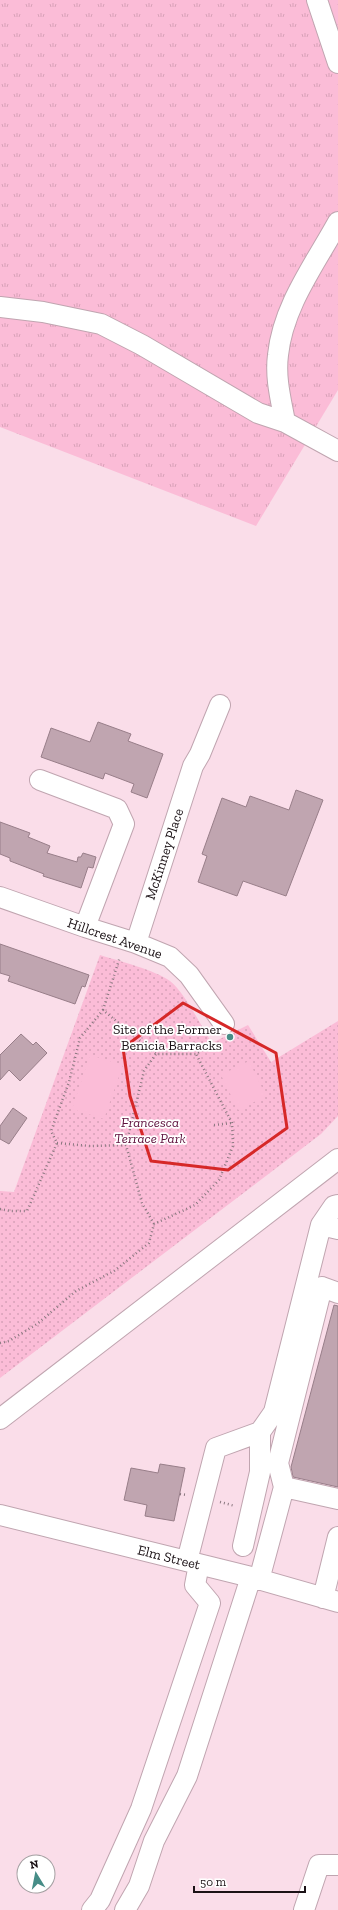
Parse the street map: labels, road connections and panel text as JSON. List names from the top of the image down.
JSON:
{
  "streets": {
    "street": ["McKinney Place", "Hillcrest Avenue", "Elm Street"]
  },
  "crossings": [
    ["McKinney Place", "Hillcrest Avenue"]
  ],
  "parks": ["Francesca Terrace Park"],
  "places": ["Site of the Former Benicia Barracks"],
  "scale_bar": "50 m",
  "north": "top"
}
